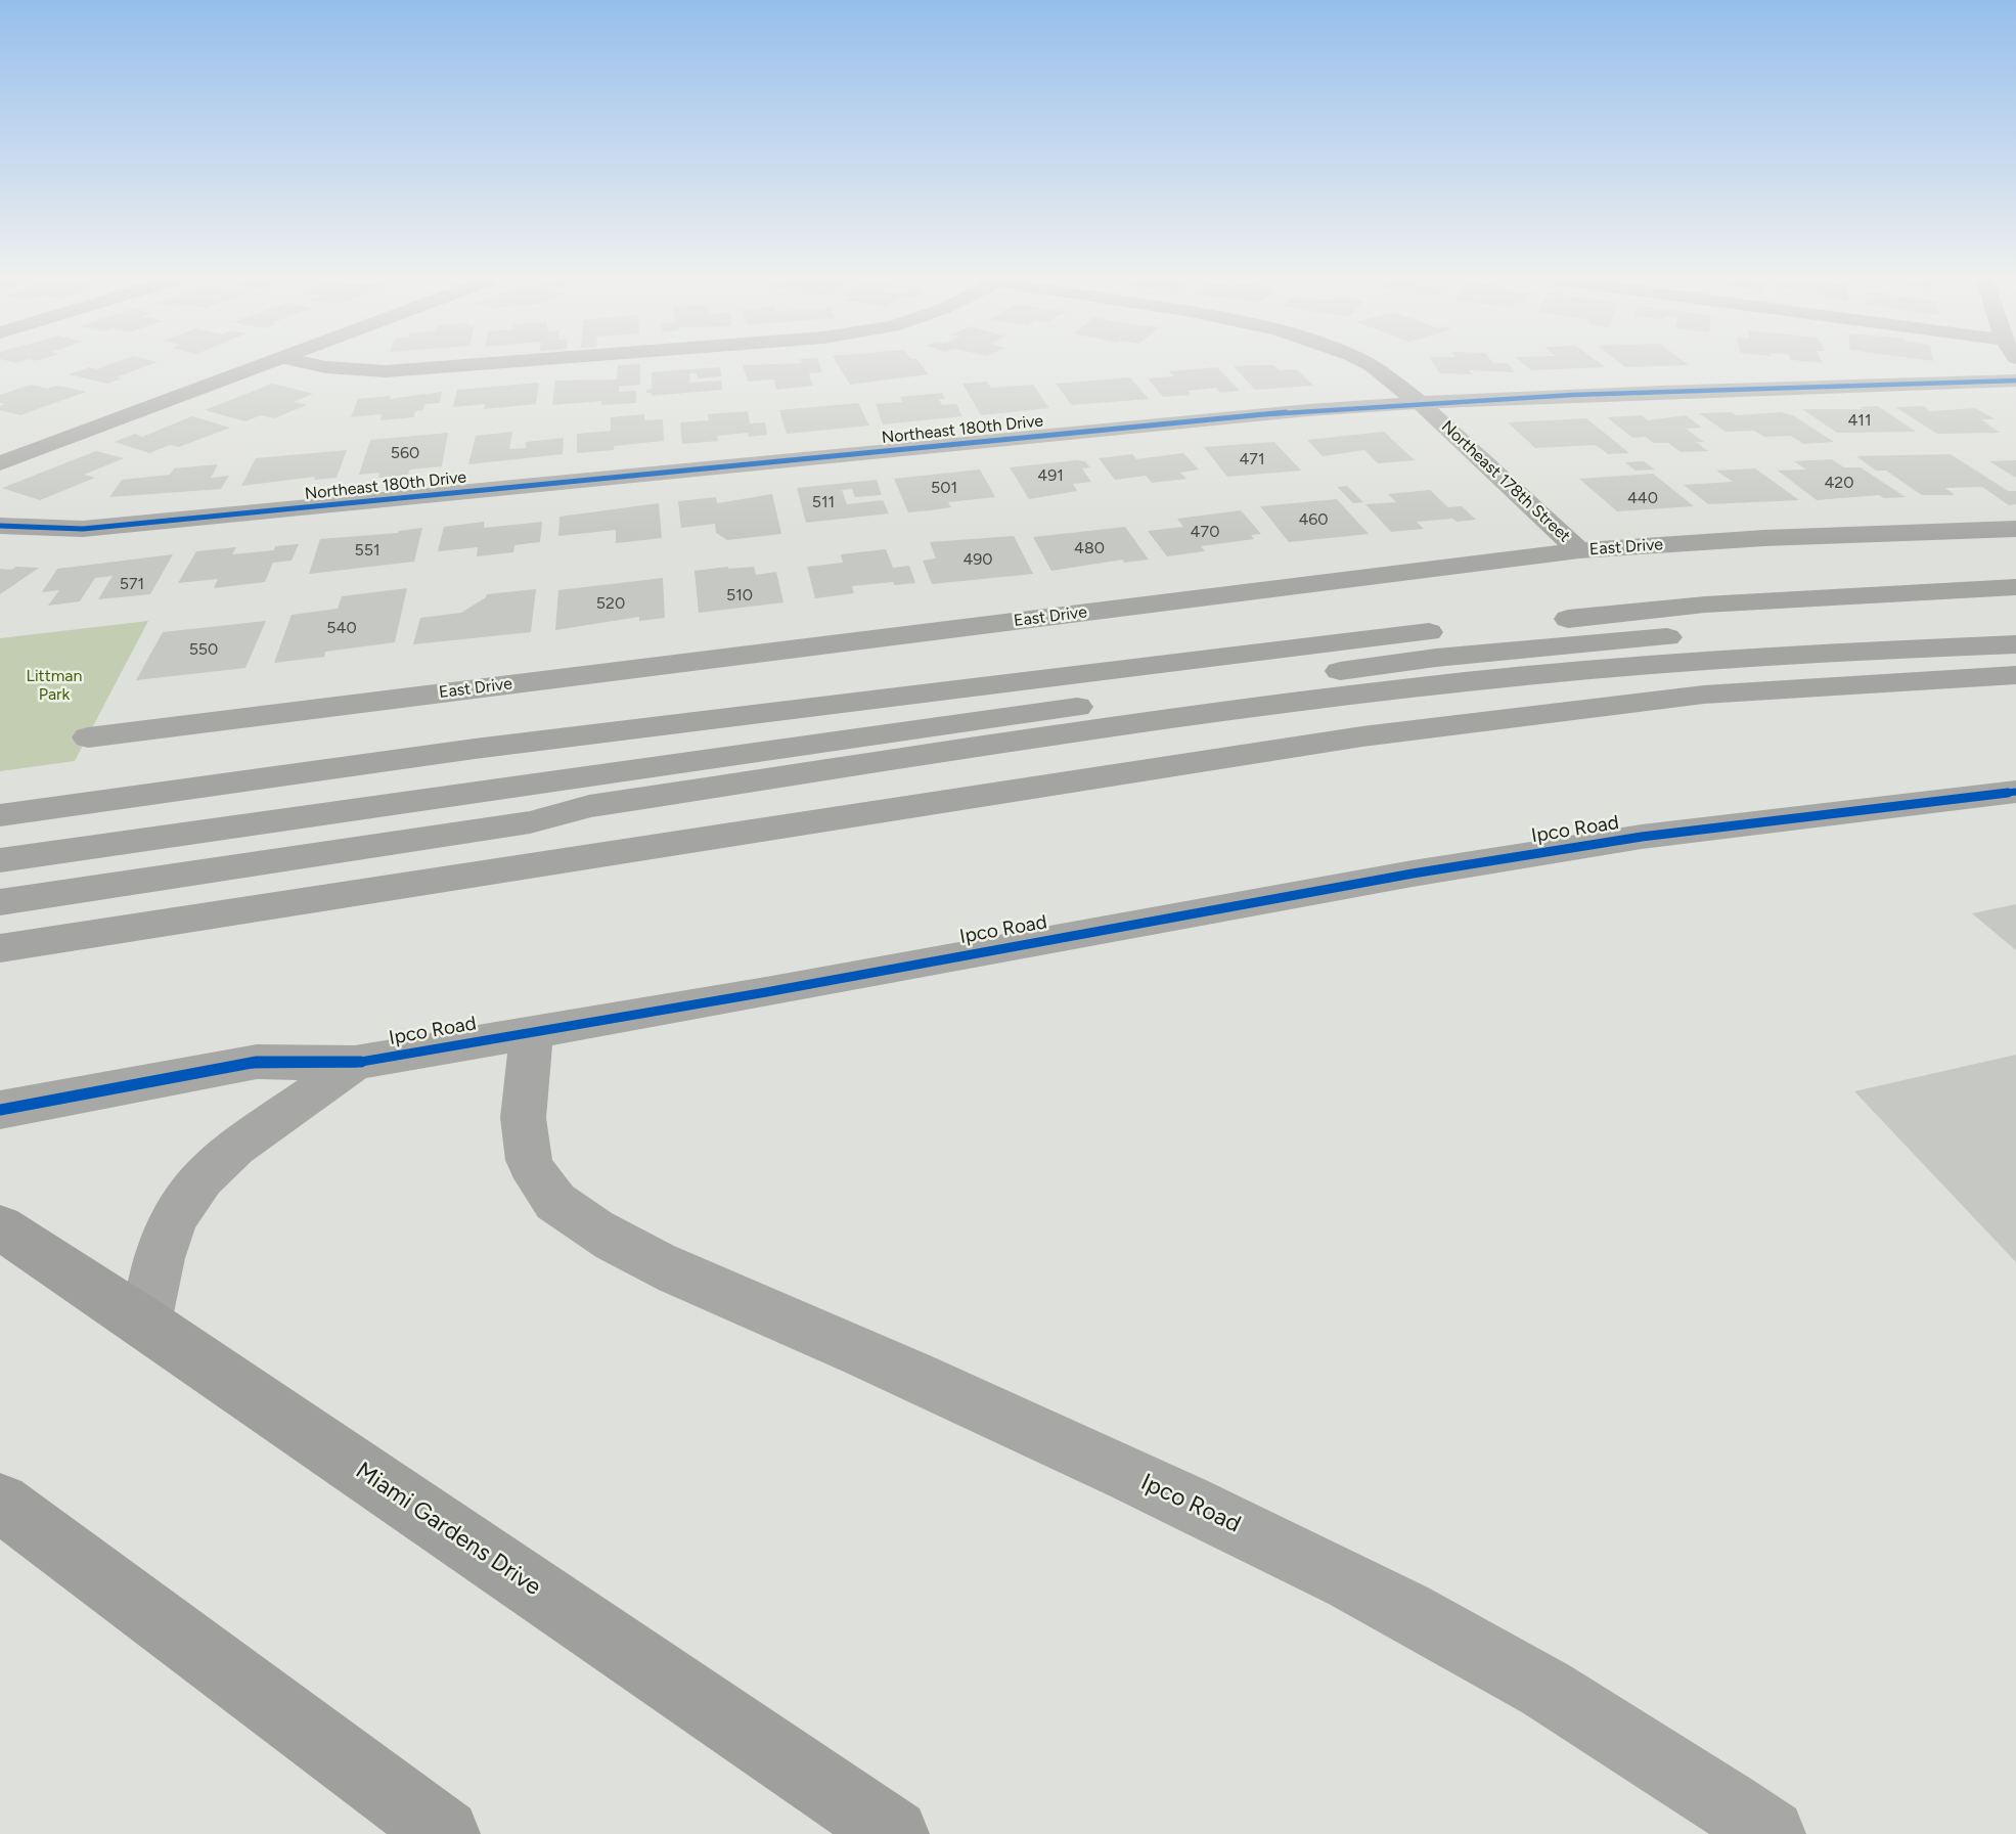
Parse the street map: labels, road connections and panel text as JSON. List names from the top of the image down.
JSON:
{
  "streets": {
    "main road": ["Miami Gardens Drive"],
    "street": [
      "Northeast 180th Drive",
      "Northeast 178th Street",
      "East Drive",
      "Ipco Road"
    ]
  },
  "crossings": [
    ["Northeast 180th Drive", "Northeast 178th Street"],
    ["Northeast 178th Street", "East Drive"],
    ["Ipco Road", "Miami Gardens Drive"]
  ],
  "parks": ["Littman Park"],
  "house_numbers": [
    "411",
    "560",
    "471",
    "491",
    "420",
    "501",
    "440",
    "511",
    "460",
    "470",
    "480",
    "551",
    "490",
    "571",
    "510",
    "520",
    "540",
    "550"
  ]
}
